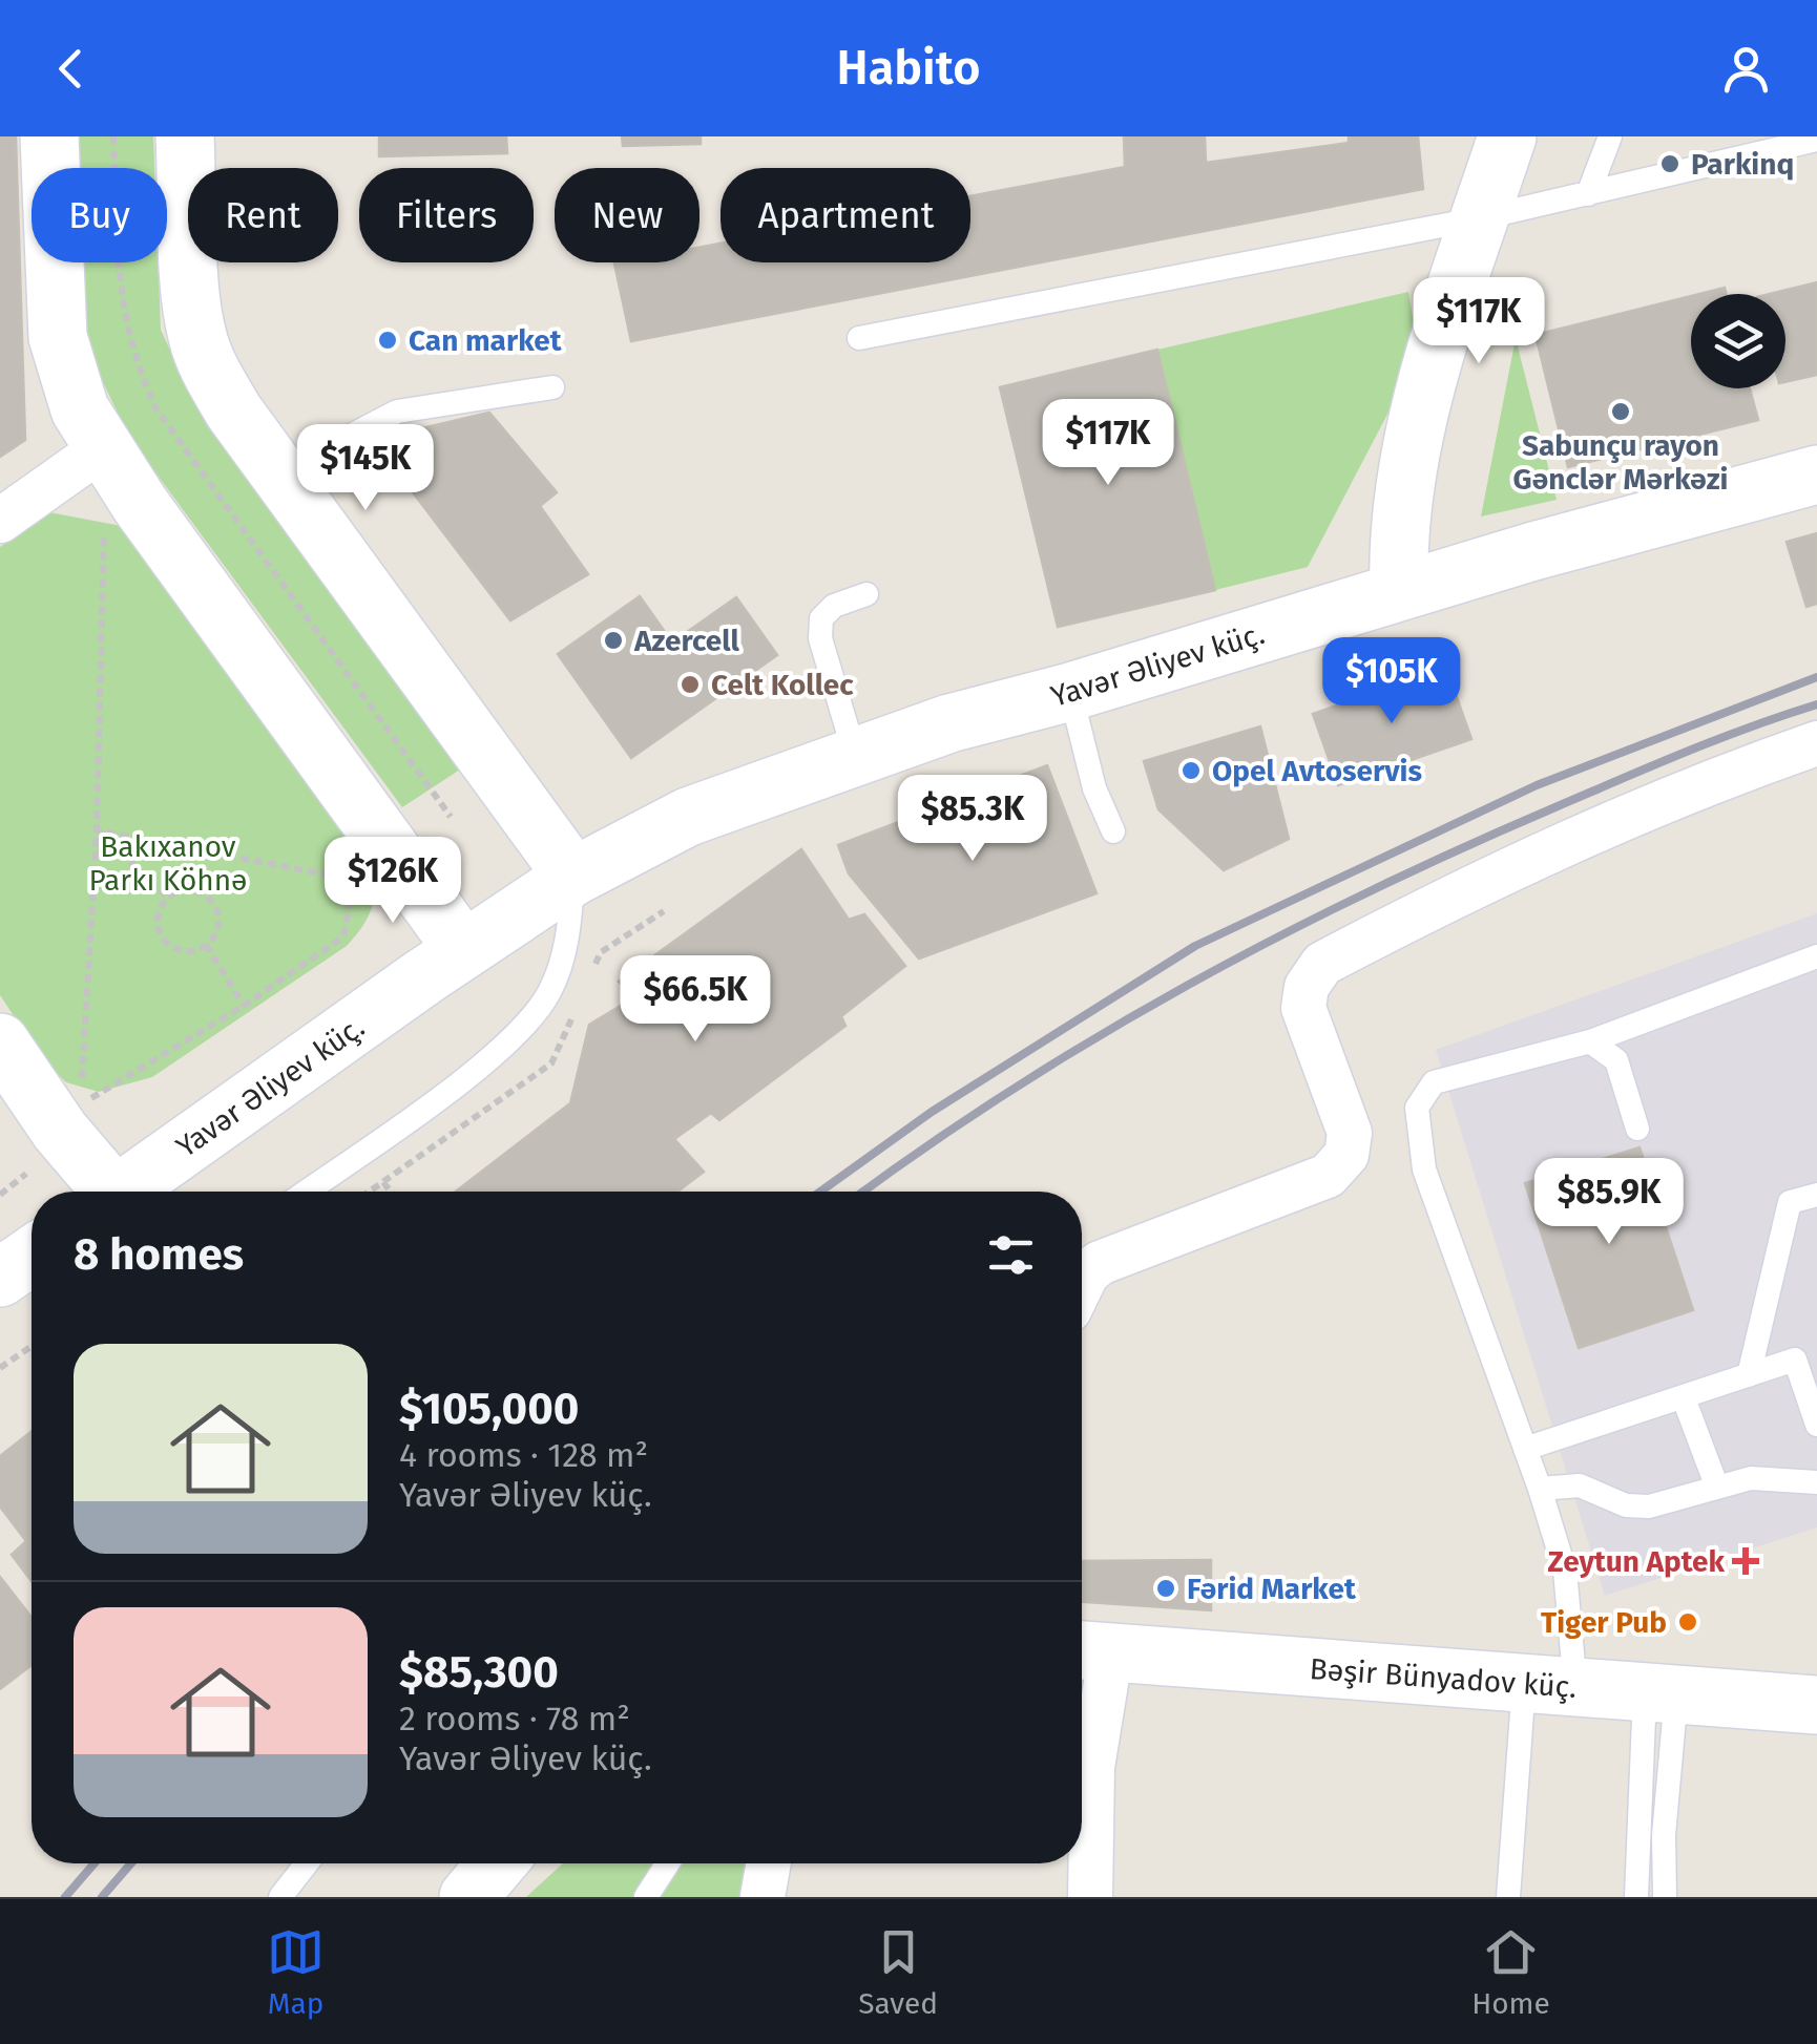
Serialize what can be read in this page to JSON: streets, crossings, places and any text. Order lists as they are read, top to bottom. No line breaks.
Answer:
{"streets":{"street":["Yavər Əliyev küç.","Bəşir Bünyadov küç."]},"parks":["Bakıxanov Parkı Köhnə"],"places":{"other":["Parkinq","Can market","Sabunçu rayon Gənclər Mərkəzi","Azercell","Celt Kollec","Opel Avtoservis","Fərid Market","Tiger Pub"],"health":["Zeytun Aptek"]},"page":{"header":"Habito","chip":["Buy","Rent","Filters","New","Apartment"],"price":["$117K","$117K","$145K","$105K","$85.3K","$126K","$66.5K","$85.9K"],"heading":"8 homes","list":[{"name":"$105,000","note":"4 rooms · 128 m² · Yavər Əliyev küç."},{"name":"$85,300","note":"2 rooms · 78 m² · Yavər Əliyev küç."}],"tabs":["Map","Saved","Home"]}}
